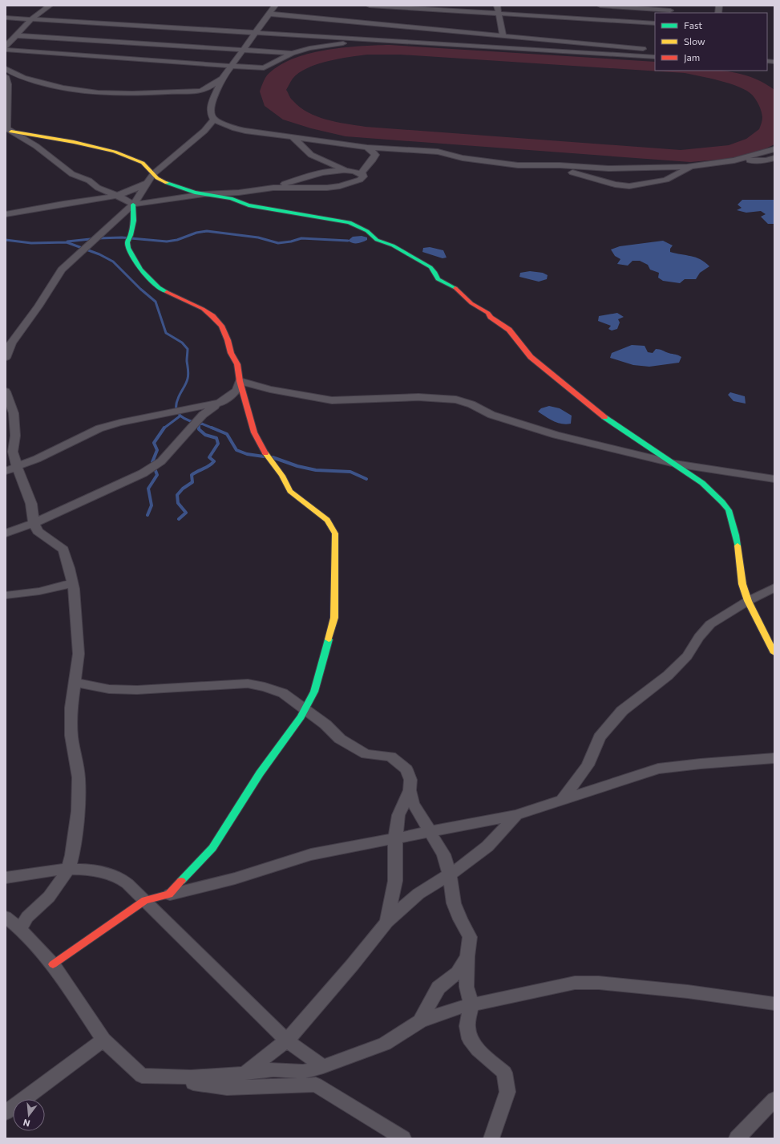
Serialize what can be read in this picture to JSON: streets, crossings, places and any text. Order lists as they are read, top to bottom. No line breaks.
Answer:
{"legend":["Fast","Slow","Jam"],"north":"bottom"}
